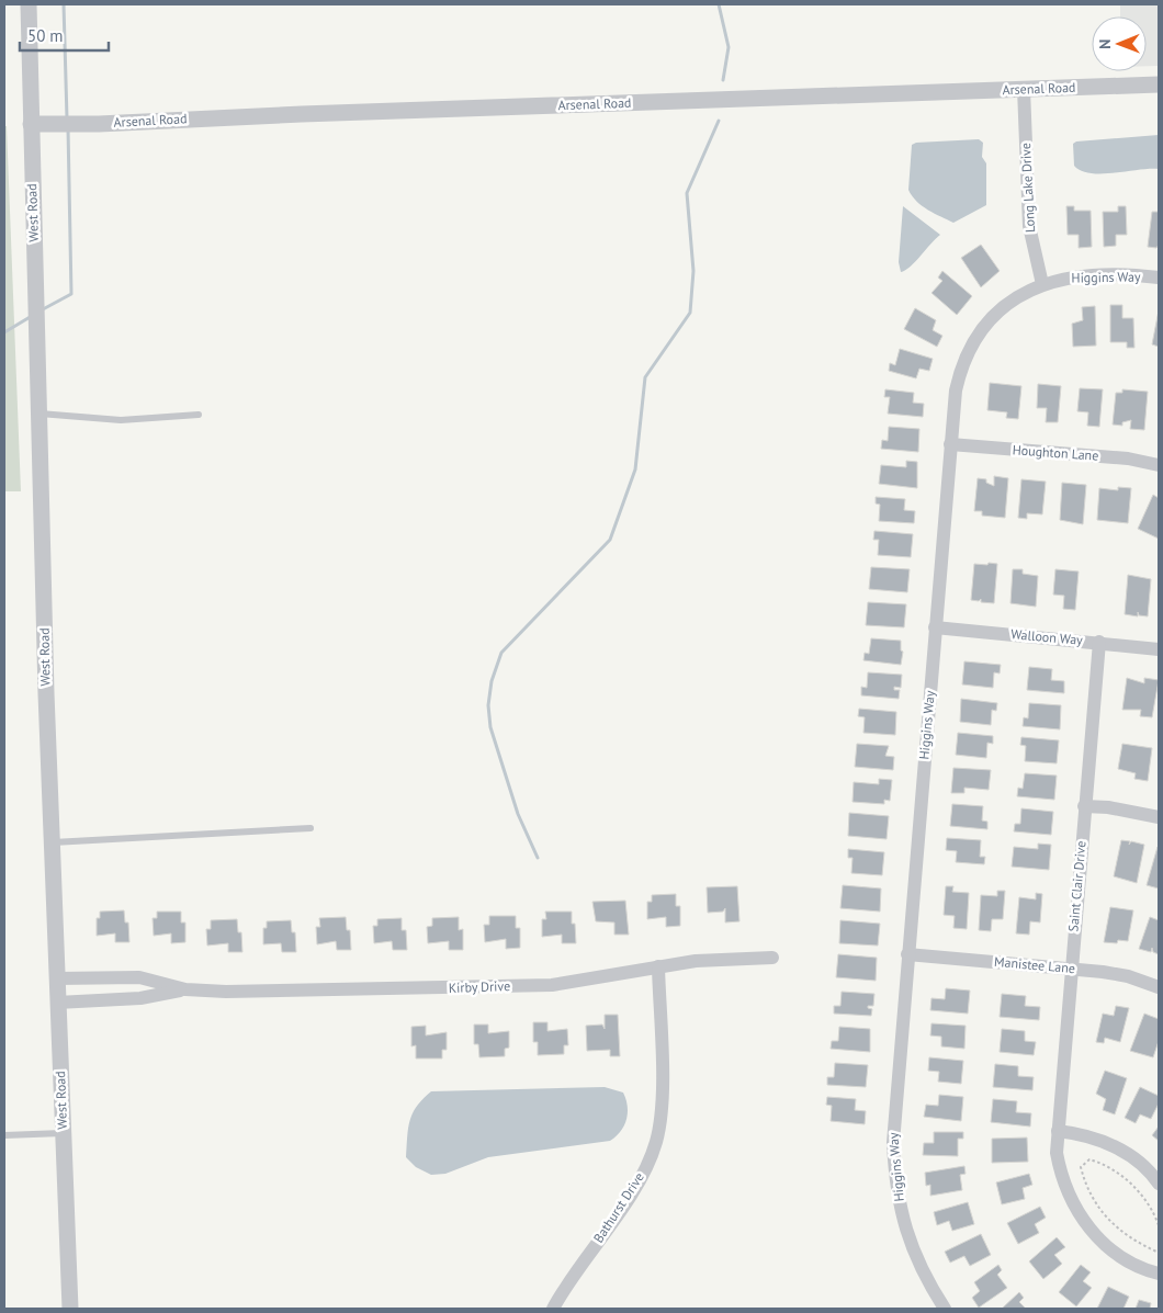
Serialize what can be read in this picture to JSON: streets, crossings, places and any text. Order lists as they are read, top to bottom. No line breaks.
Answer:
{"streets":{"street":["Arsenal Road","Long Lake Drive","West Road","Higgins Way","Houghton Lane","Walloon Way","Saint Clair Drive","Manistee Lane","Kirby Drive","Bathurst Drive"]},"crossings":[["Arsenal Road","Long Lake Drive"],["Arsenal Road","West Road"],["Long Lake Drive","Higgins Way"],["West Road","Kirby Drive"],["Higgins Way","Houghton Lane"],["Higgins Way","Walloon Way"],["Higgins Way","Manistee Lane"],["Walloon Way","Saint Clair Drive"],["Saint Clair Drive","Manistee Lane"],["Kirby Drive","Bathurst Drive"]],"scale_bar":"50 m","north":"left"}
